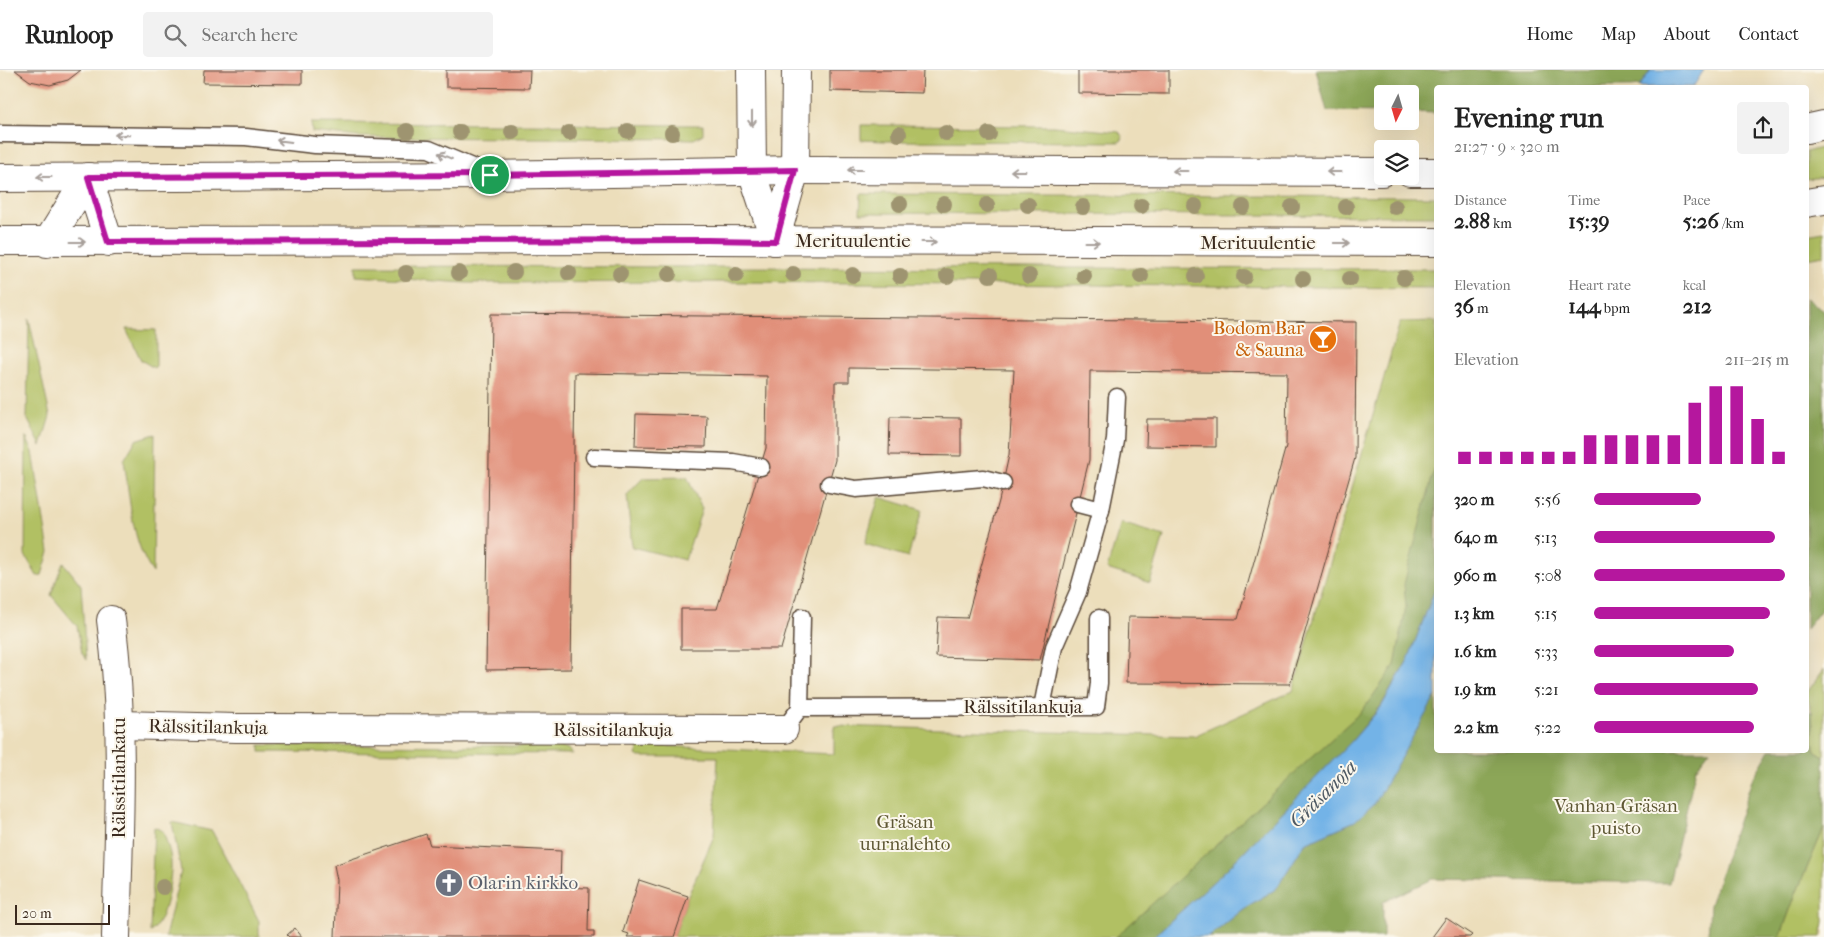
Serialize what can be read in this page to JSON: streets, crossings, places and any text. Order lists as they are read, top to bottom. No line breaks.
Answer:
{"streets":{"main road":["Merituulentie","Rälssitilankuja","Rälssitilankatu"]},"crossings":[["Rälssitilankuja","Rälssitilankatu"]],"water":["Gräsanoja"],"parks":["Vanhan-Gräsan puisto","Gräsan uurnalehto"],"places":{"bar":["Bodom Bar & Sauna"],"church":["Olarin kirkko"]},"scale_bar":"20 m","north":"bottom","page":{"header":"Runloop","search":"Search here","nav":["Home","Map","About","Contact"],"heading":["Evening run","21:27 · 9 × 320 m"],"stats":[["Distance","2.88 km"],["Time","15:39"],["Pace","5:26 /km"],["Elevation","36 m"],["Heart rate","144 bpm"],["kcal","212"]],"chart":["Elevation","211–215 m"],"list":[{"name":"320 m","note":"5:56"},{"name":"640 m","note":"5:13"},{"name":"960 m","note":"5:08"},{"name":"1.3 km","note":"5:15"},{"name":"1.6 km","note":"5:33"},{"name":"1.9 km","note":"5:21"},{"name":"2.2 km","note":"5:22"}],"scale":"20 m"}}
